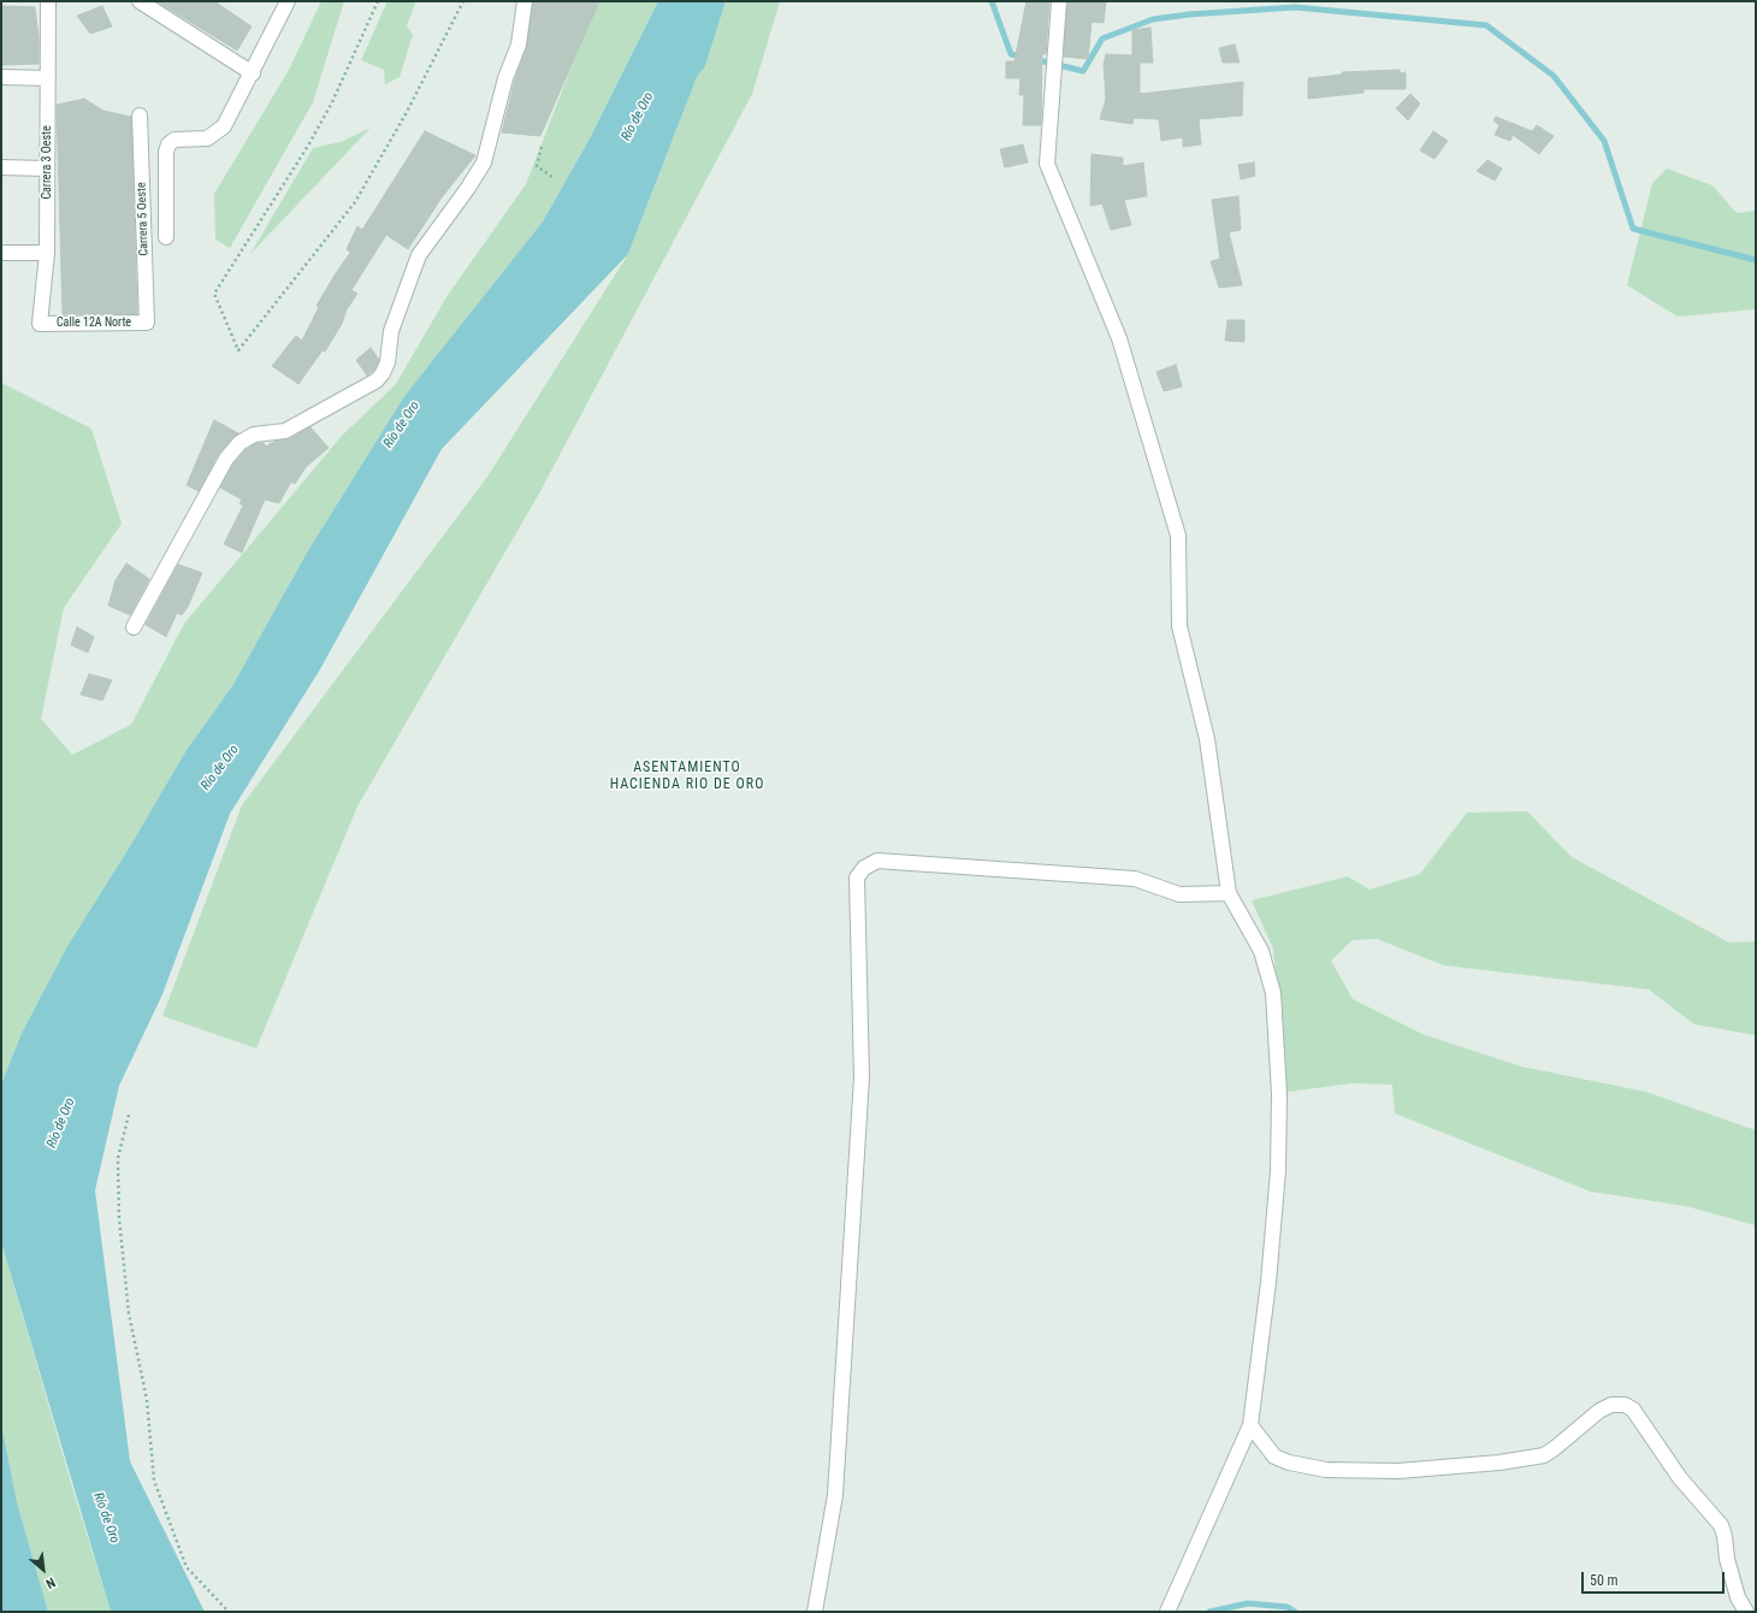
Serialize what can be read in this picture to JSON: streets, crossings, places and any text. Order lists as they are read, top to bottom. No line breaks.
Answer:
{"streets":{"street":["Carrera 3 Oeste","Carrera 5 Oeste","Calle 12A Norte"]},"crossings":[["Carrera 3 Oeste","Calle 12A Norte"],["Carrera 5 Oeste","Calle 12A Norte"]],"districts":["ASENTAMIENTO HACIENDA RIO DE ORO"],"water":["Río de Oro"],"scale_bar":"50 m","north":"bottom right"}
